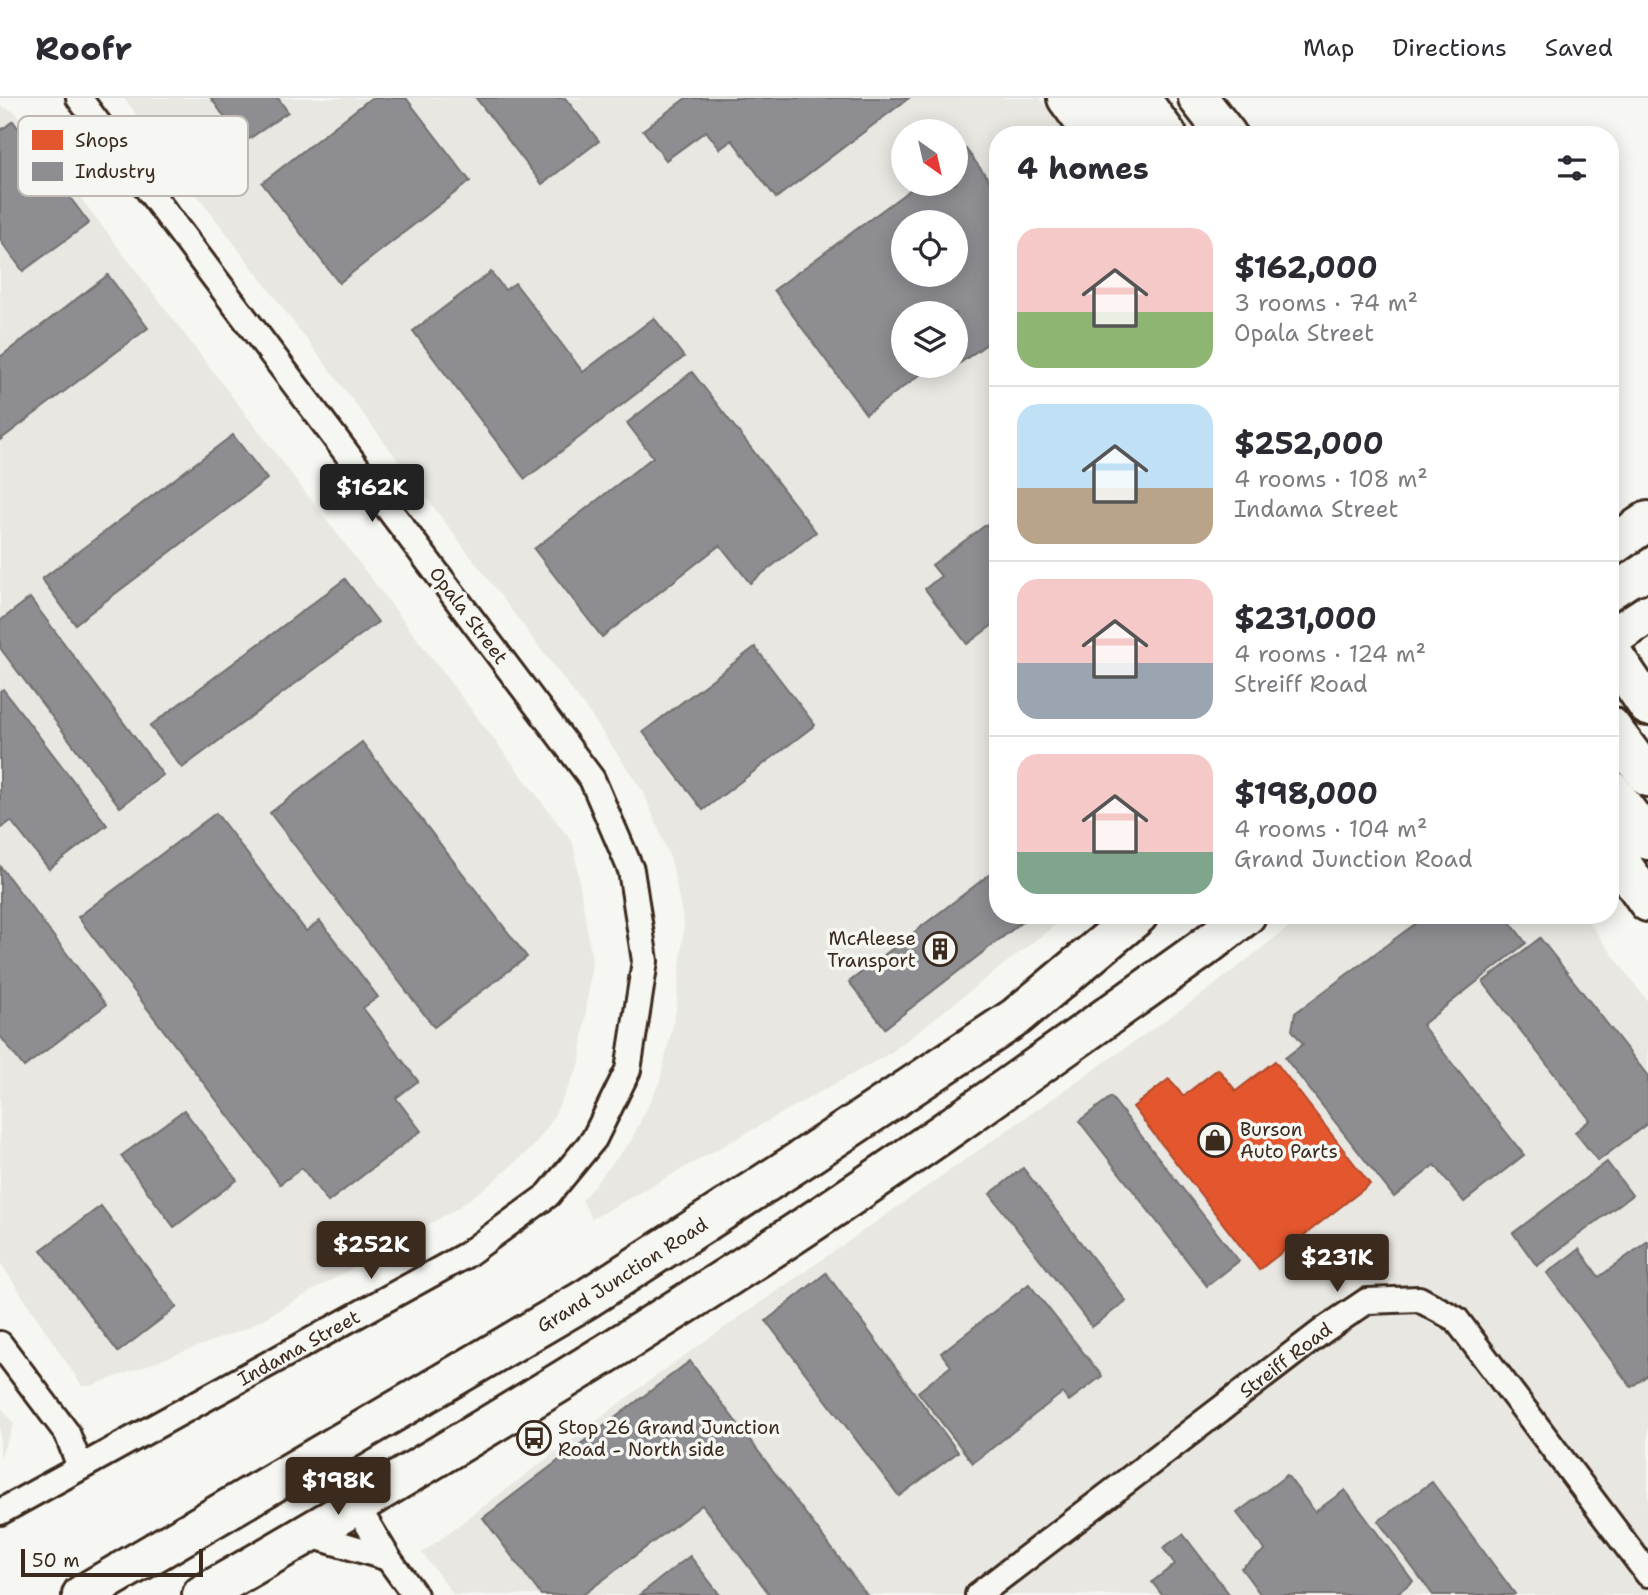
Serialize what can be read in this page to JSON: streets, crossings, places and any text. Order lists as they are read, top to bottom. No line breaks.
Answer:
{"streets":{"highway":["Grand Junction Road"],"street":["Opala Street","Indama Street","Streiff Road"]},"crossings":[["Opala Street","Indama Street"]],"places":{"building":["McAleese Transport"],"shop":["Burson Auto Parts"],"bus stop":["Stop 26 Grand Junction Road - North side"]},"legend":["Shops","Industry"],"scale_bar":"50 m","north":"bottom right","page":{"header":"Roofr","nav":["Map","Directions","Saved"],"heading":"4 homes","list":[{"name":"$162,000","note":"3 rooms · 74 m² · Opala Street"},{"name":"$252,000","note":"4 rooms · 108 m² · Indama Street"},{"name":"$231,000","note":"4 rooms · 124 m² · Streiff Road"},{"name":"$198,000","note":"4 rooms · 104 m² · Grand Junction Road"}],"price":["$162K","$252K","$231K","$198K"],"scale":"50 m"}}
